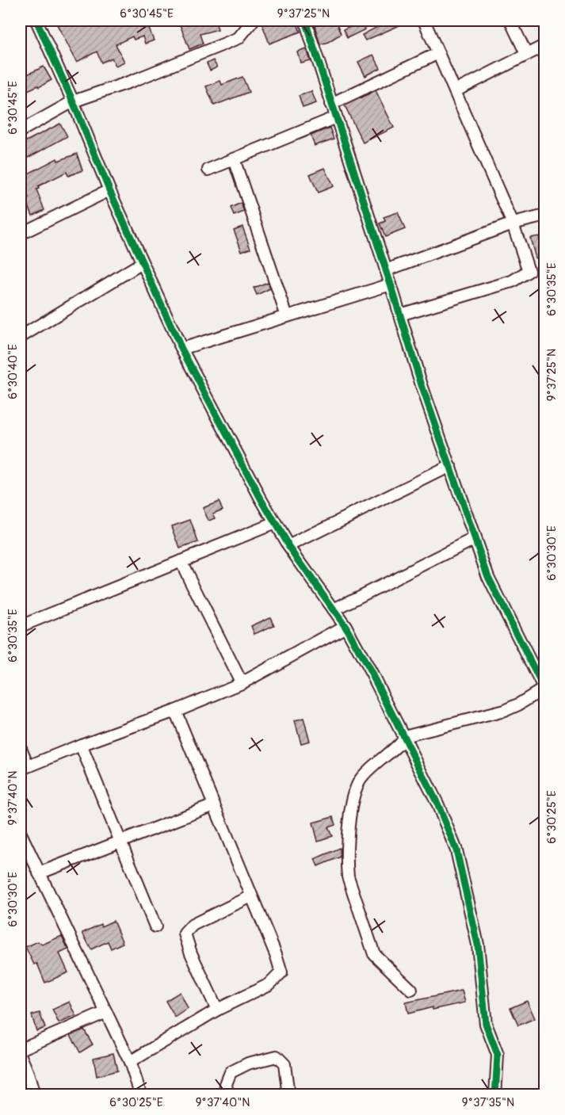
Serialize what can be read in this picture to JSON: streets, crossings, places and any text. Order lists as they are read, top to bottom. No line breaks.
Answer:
{"coordinates":["6°30'45\"E","9°37'25\"N","6°30'35\"E","6°30'40\"E","6°30'30\"E","9°37'40\"N","6°30'25\"E","9°37'35\"N"]}
